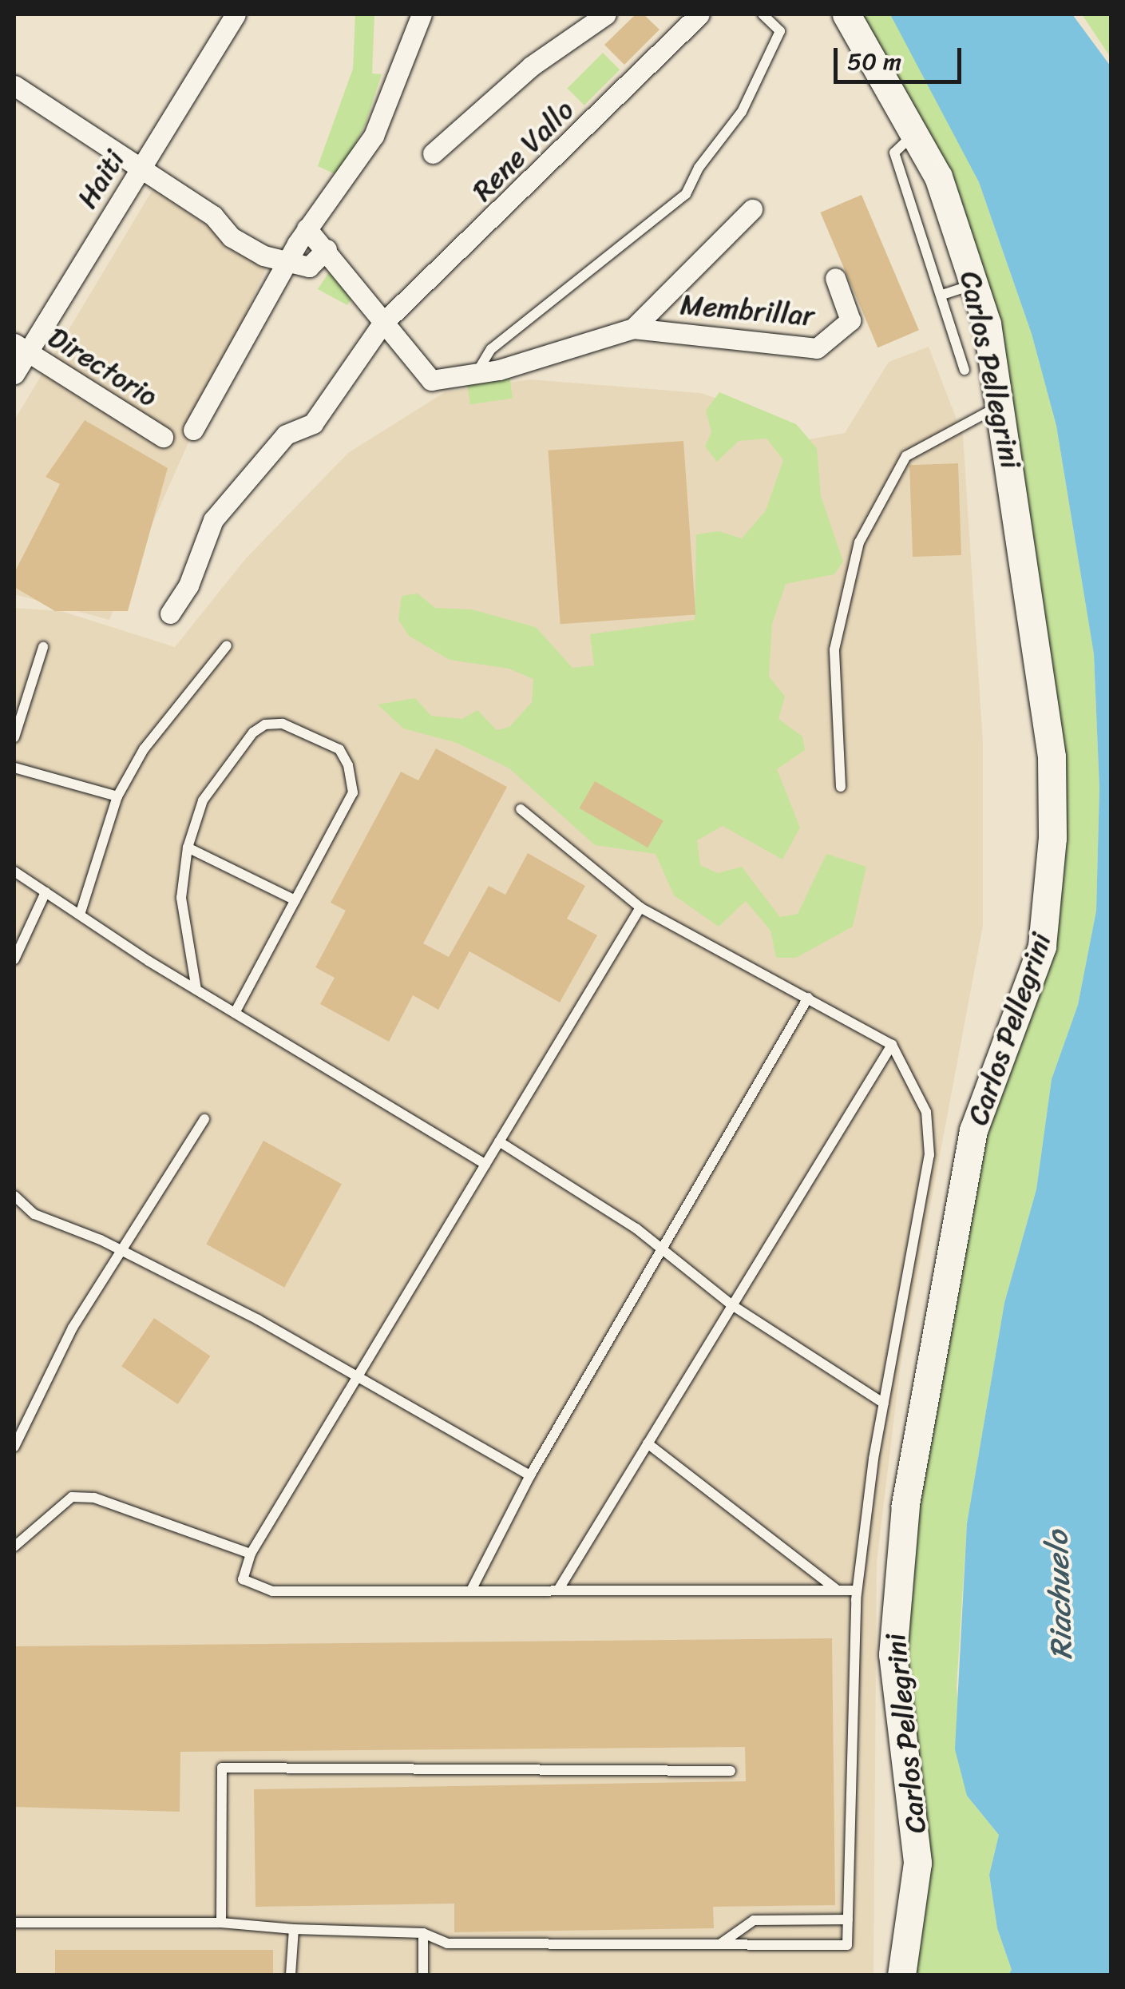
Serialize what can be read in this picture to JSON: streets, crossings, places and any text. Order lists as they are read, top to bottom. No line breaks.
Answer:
{"streets":{"street":["Rene Vallo","Haiti","Membrillar","Directorio","Carlos Pellegrini"]},"crossings":[["Haiti","Directorio"]],"water":["Riachuelo"],"scale_bar":"50 m"}
